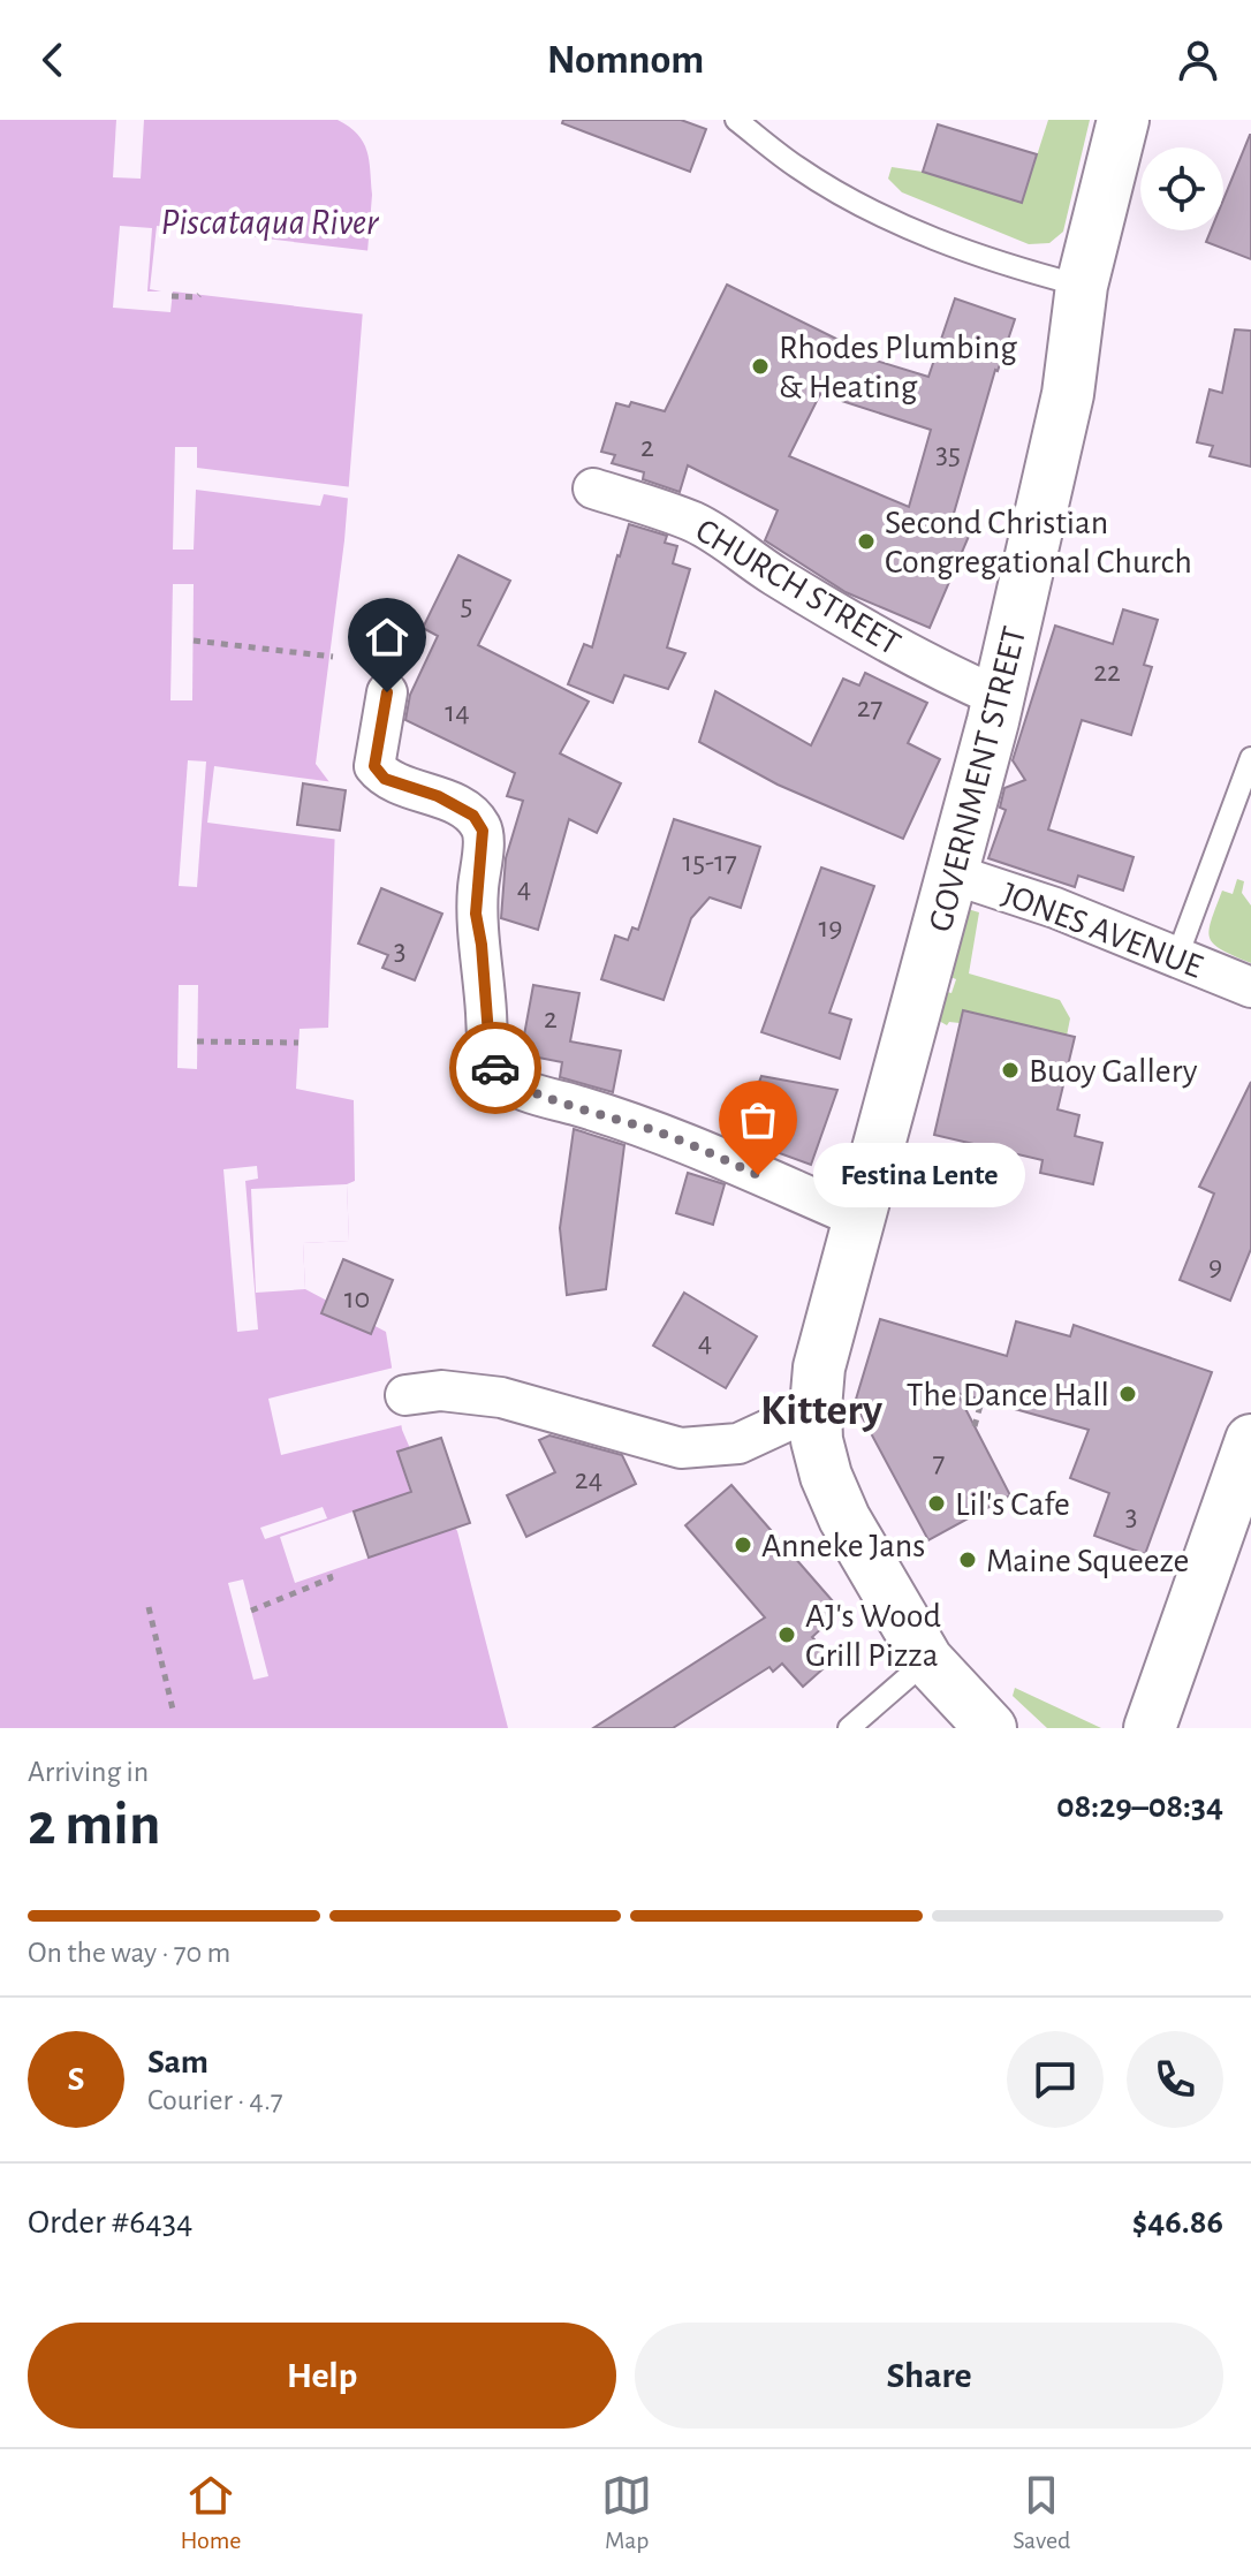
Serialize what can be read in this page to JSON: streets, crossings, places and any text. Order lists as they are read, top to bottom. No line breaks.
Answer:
{"streets":{"street":["CHURCH STREET","GOVERNMENT STREET","JONES AVENUE"]},"crossings":[["CHURCH STREET","GOVERNMENT STREET"],["GOVERNMENT STREET","JONES AVENUE"]],"districts":["Kittery"],"water":["Piscataqua River"],"places":["Rhodes Plumbing & Heating","Second Christian Congregational Church","Buoy Gallery","Festina Lente","The Dance Hall","Lil's Cafe","Anneke Jans","Maine Squeeze","AJ's Wood Grill Pizza"],"house_numbers":["2","35","5","22","27","14","15-17","4","19","3","2","9","10","4","7","24","3"],"page":{"header":"Nomnom","bubble":"Festina Lente","heading":["2 min","Arriving in","08:29–08:34"],"panel":["Sam","Courier · 4.7","Order #6434","$46.86"],"bar":"On the way · 70 m","round":"S","buttons":["Help","Share"],"tabs":["Home","Map","Saved"]}}
